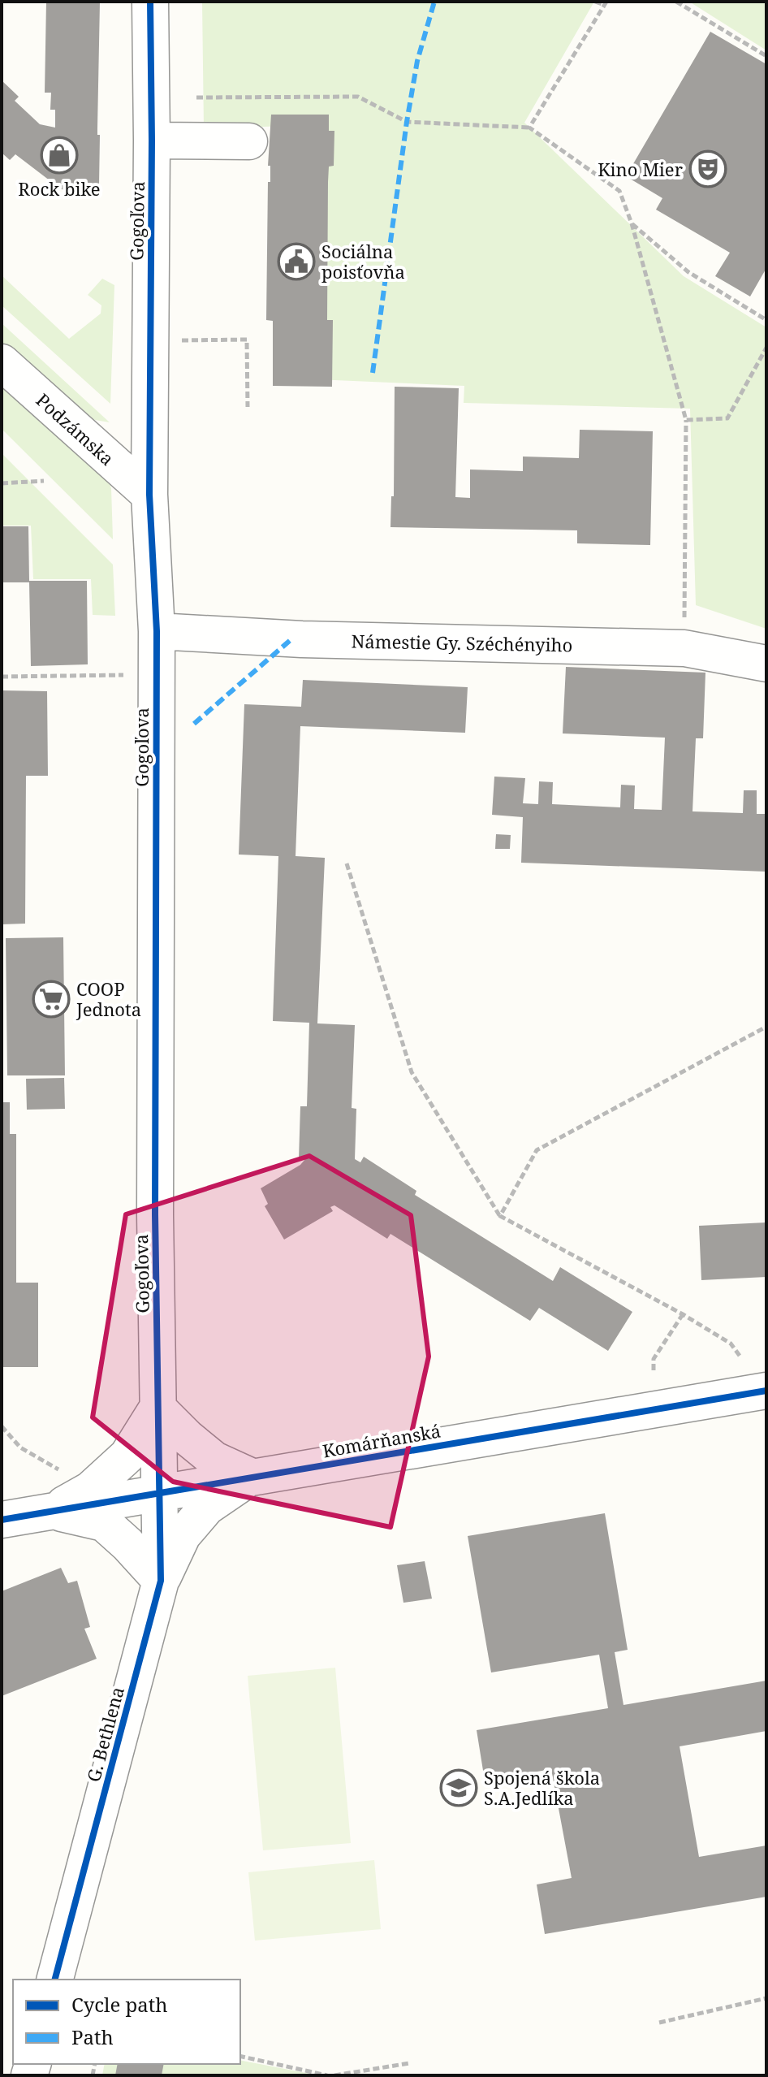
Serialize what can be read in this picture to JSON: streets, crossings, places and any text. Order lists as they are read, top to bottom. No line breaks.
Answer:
{"streets":{"street":["Gogoľova","Podzámska","Námestie Gy. Széchényiho","Komárňanská","G. Bethlena"]},"crossings":[["Gogoľova","Podzámska"],["Gogoľova","Námestie Gy. Széchényiho"],["Gogoľova","Komárňanská"],["Gogoľova","G. Bethlena"],["Komárňanská","G. Bethlena"]],"places":{"shop":["Rock bike"],"theatre":["Kino Mier"],"public building":["Sociálna poisťovňa"],"supermarket":["COOP Jednota"],"school or university":["Spojená škola S.A.Jedlíka"]},"legend":["Cycle path","Path"]}
